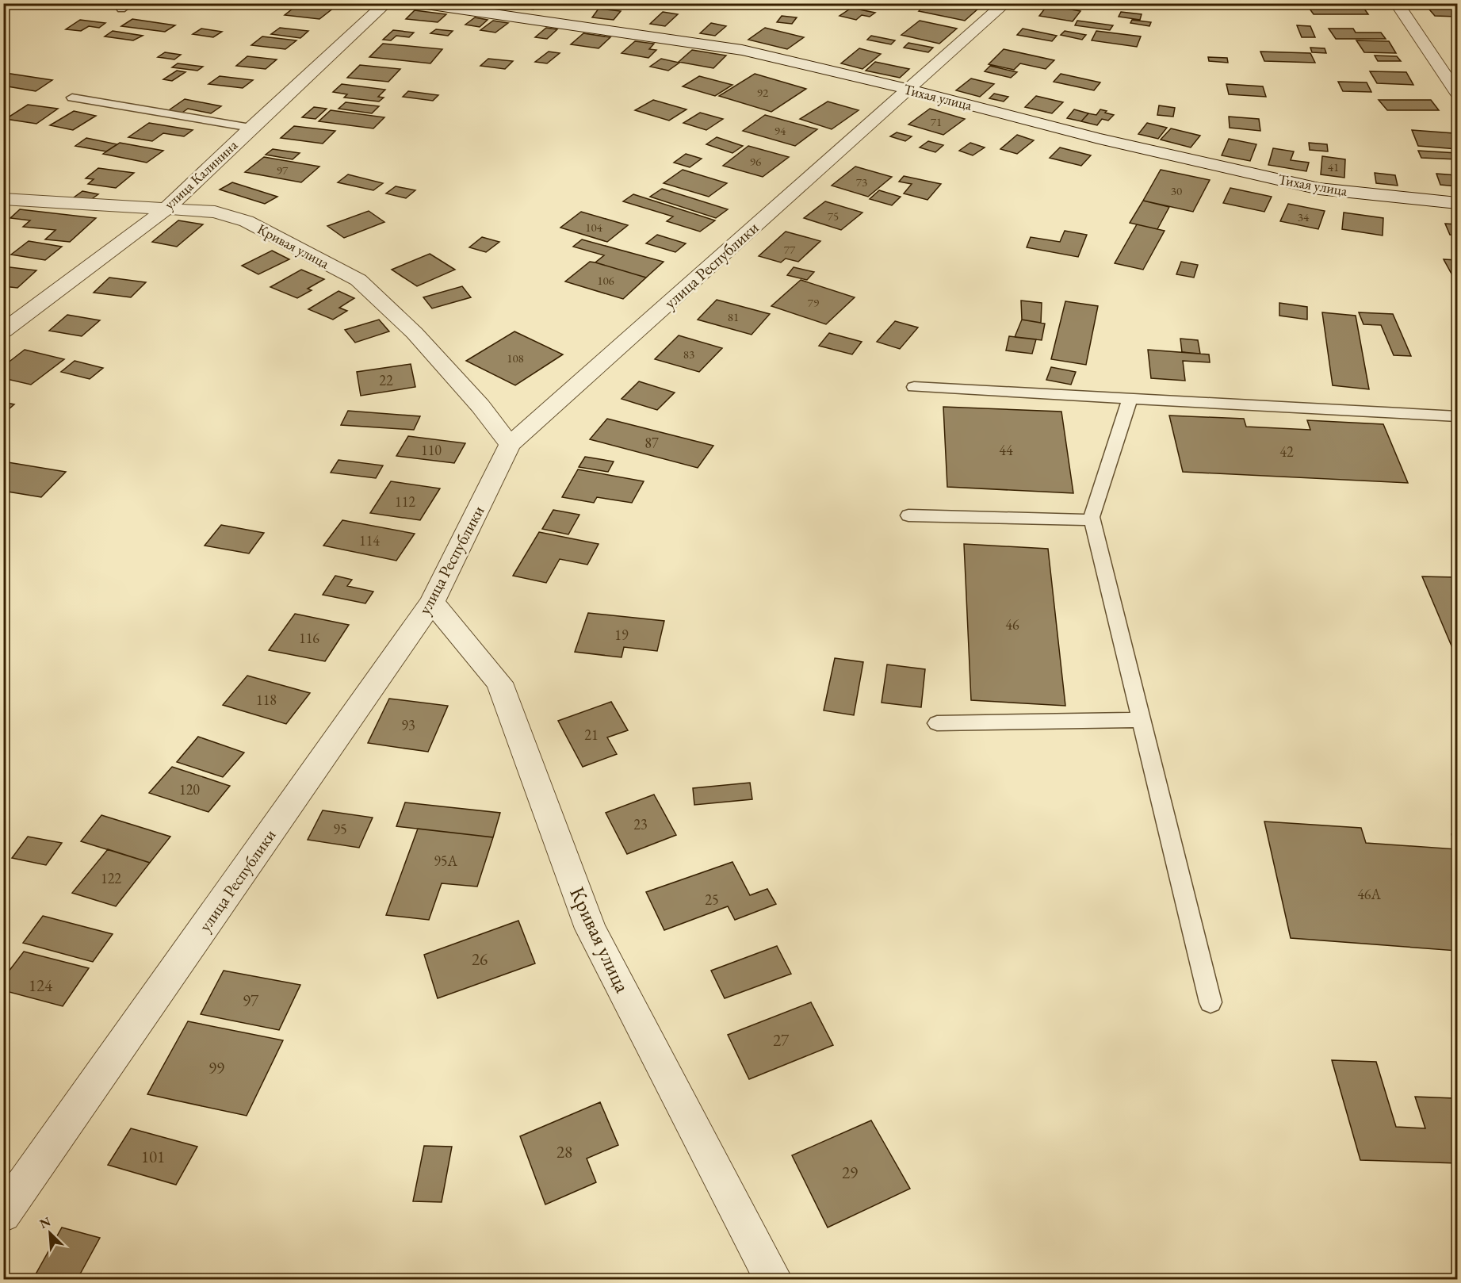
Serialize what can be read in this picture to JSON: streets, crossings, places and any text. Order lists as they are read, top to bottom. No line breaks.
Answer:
{"streets":{"street":["Тихая улица","улица Калинина","Кривая улица","улица Республики"]},"crossings":[["Тихая улица","улица Республики"],["улица Калинина","Кривая улица"],["Кривая улица","улица Республики"]],"house_numbers":["92","71","94","96","41","97","73","30","75","34","104","77","106","79","81","83","108","22","87","110","44","42","112","114","46","19","116","118","93","21","120","23","95","95А","122","46А","25","26","124","97","27","99","28","101","29"],"north":"top left"}
